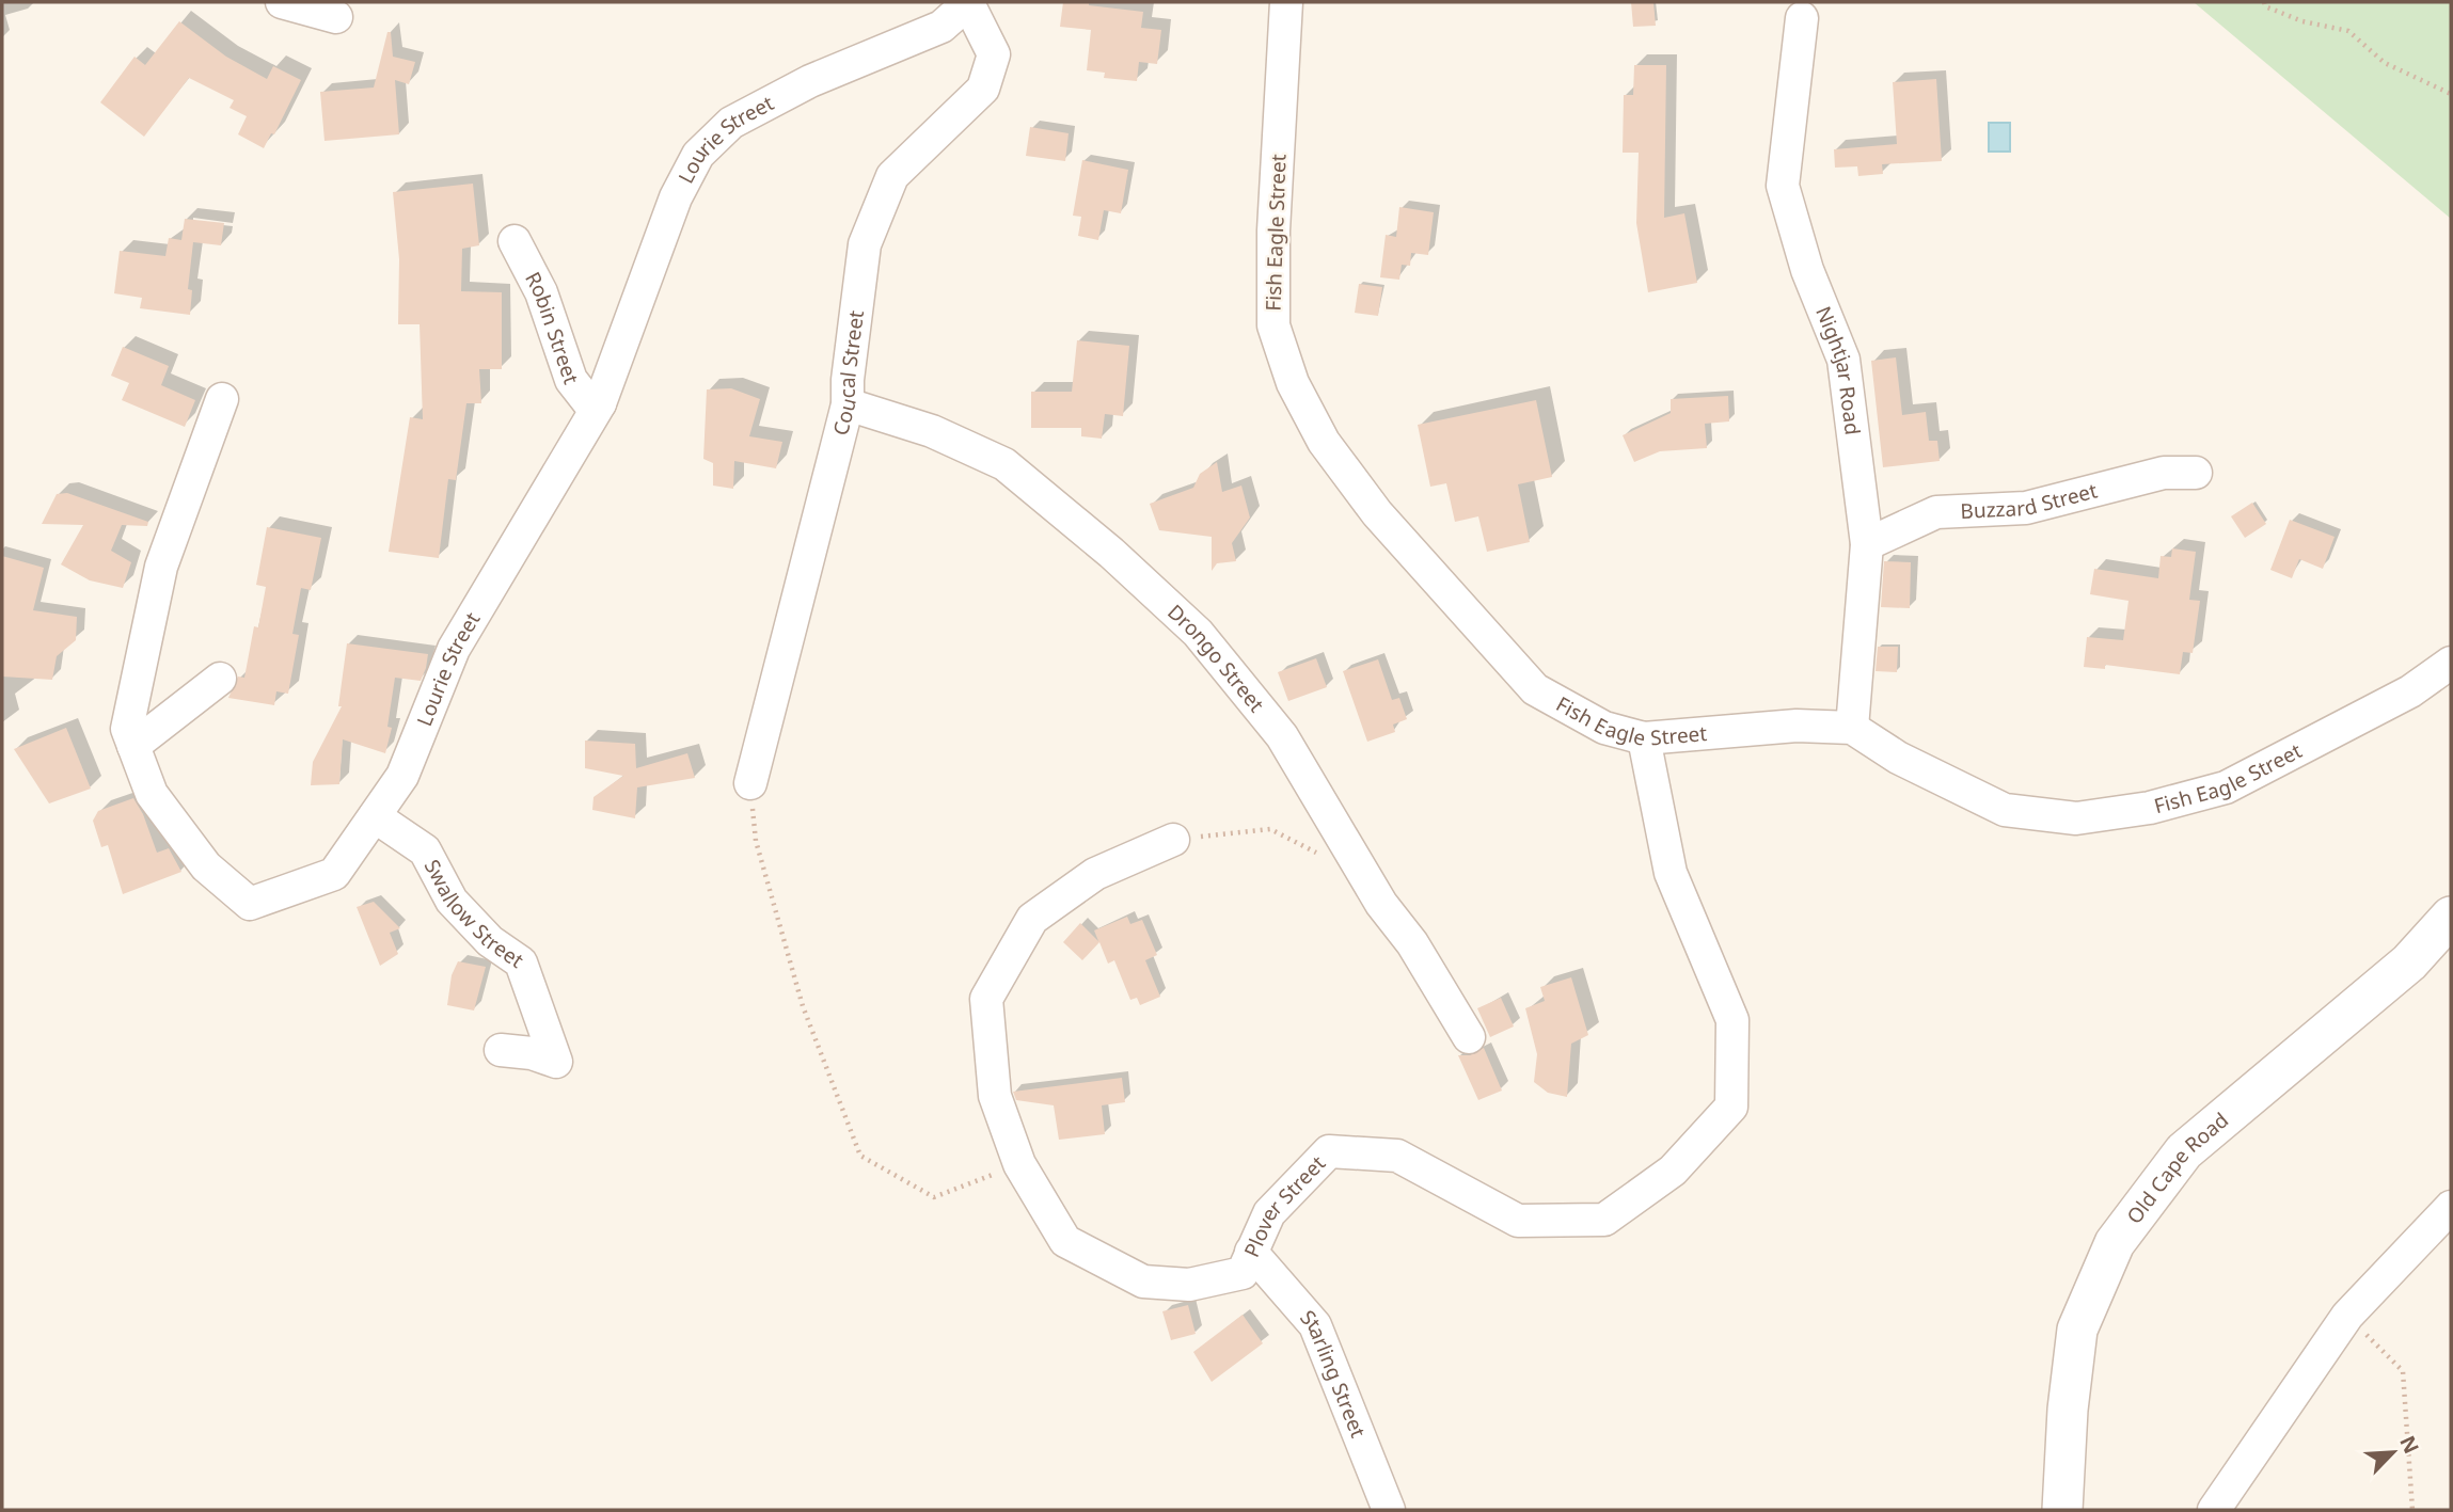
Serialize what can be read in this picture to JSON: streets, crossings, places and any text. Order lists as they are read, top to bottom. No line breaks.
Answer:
{"streets":{"street":["Lourie Street","Fish Eagle Street","Robin Street","Nightjar Road","Coucal Street","Buzzard Street","Drongo Street","Swallow Street","Old Cape Road","Plover Street","Starling Street"]},"crossings":[["Lourie Street","Robin Street"],["Lourie Street","Coucal Street"],["Lourie Street","Swallow Street"],["Fish Eagle Street","Nightjar Road"],["Fish Eagle Street","Plover Street"],["Nightjar Road","Buzzard Street"],["Coucal Street","Drongo Street"],["Plover Street","Starling Street"]],"north":"top right"}
